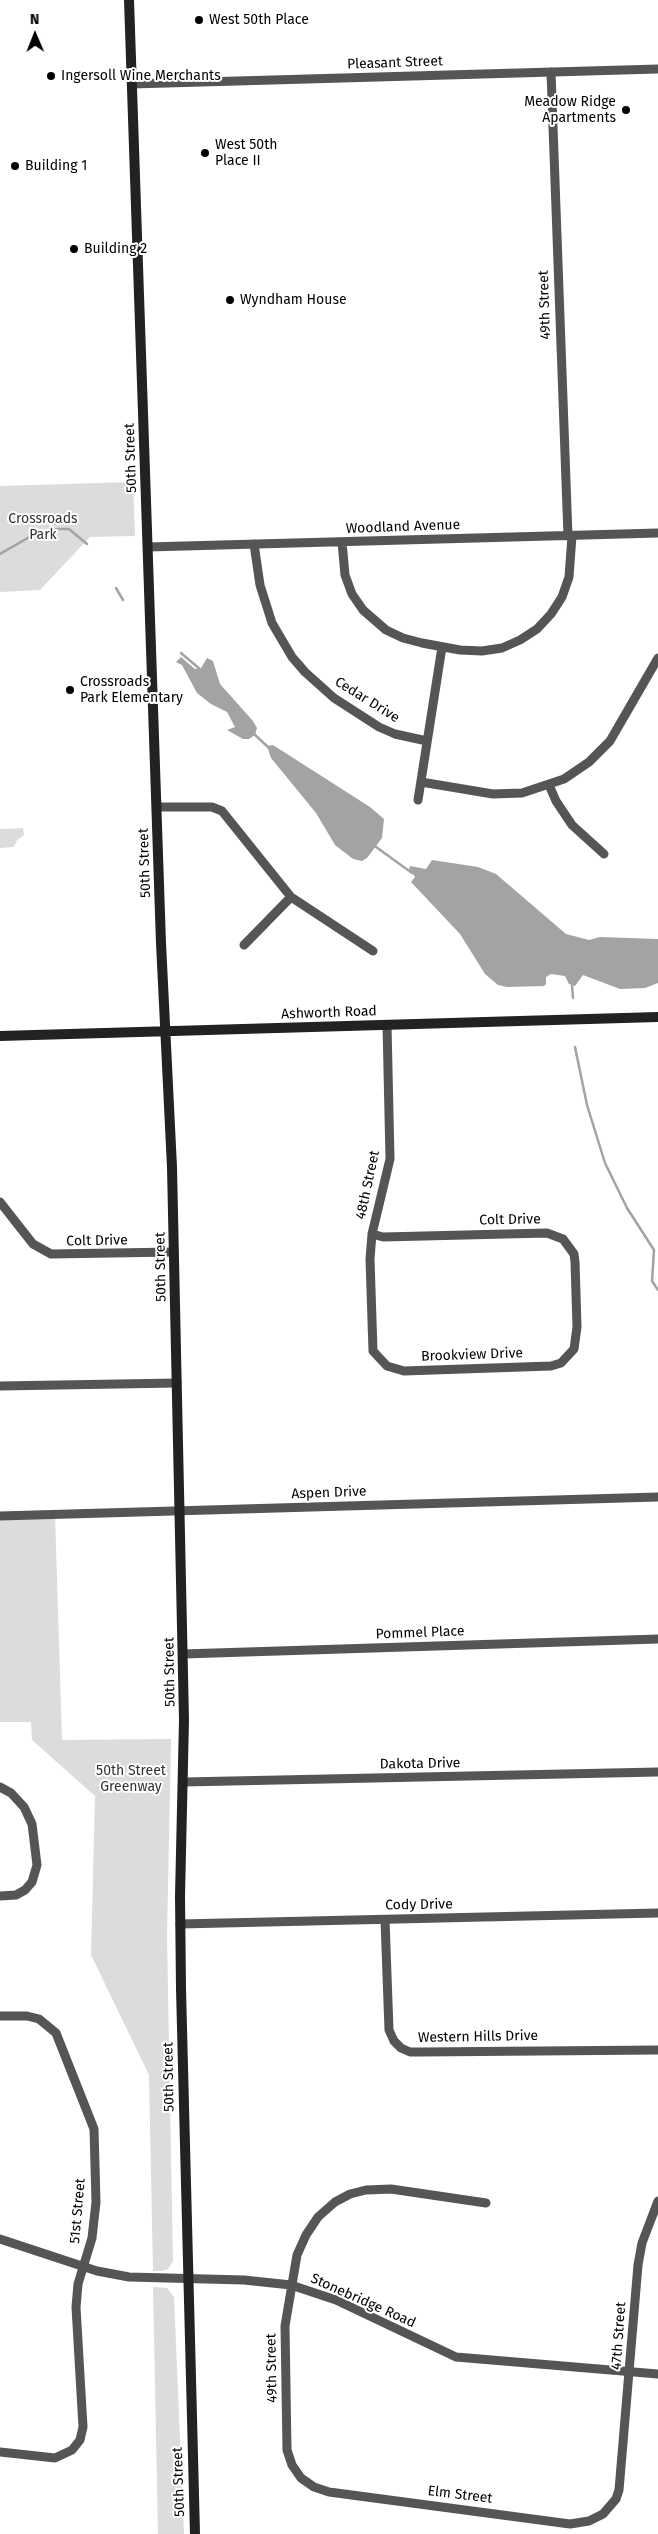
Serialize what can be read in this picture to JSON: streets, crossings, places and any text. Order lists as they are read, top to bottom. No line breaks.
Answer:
{"streets":{"main road":["50th Street","Ashworth Road"],"street":["Pleasant Street","49th Street","Woodland Avenue","Cedar Drive","48th Street","Colt Drive","Brookview Drive","Aspen Drive","Pommel Place","Dakota Drive","Cody Drive","Western Hills Drive","51st Street","Stonebridge Road","47th Street","Elm Street"]},"crossings":[["Pleasant Street","49th Street"],["Pleasant Street","50th Street"],["49th Street","Woodland Avenue"],["49th Street","Stonebridge Road"],["49th Street","Elm Street"],["50th Street","Woodland Avenue"],["50th Street","Ashworth Road"],["50th Street","Colt Drive"],["50th Street","Aspen Drive"],["50th Street","Pommel Place"],["50th Street","Dakota Drive"],["50th Street","Cody Drive"],["50th Street","Stonebridge Road"],["Woodland Avenue","Cedar Drive"],["Ashworth Road","48th Street"],["48th Street","Colt Drive"],["48th Street","Brookview Drive"],["Colt Drive","Brookview Drive"],["Cody Drive","Western Hills Drive"],["51st Street","Stonebridge Road"],["Stonebridge Road","47th Street"],["47th Street","Elm Street"]],"parks":["Crossroads Park","50th Street Greenway"],"places":["West 50th Place","Ingersoll Wine Merchants","Meadow Ridge Apartments","West 50th Place II","Building 1","Building 2","Wyndham House","Crossroads Park Elementary"],"north":"top"}
